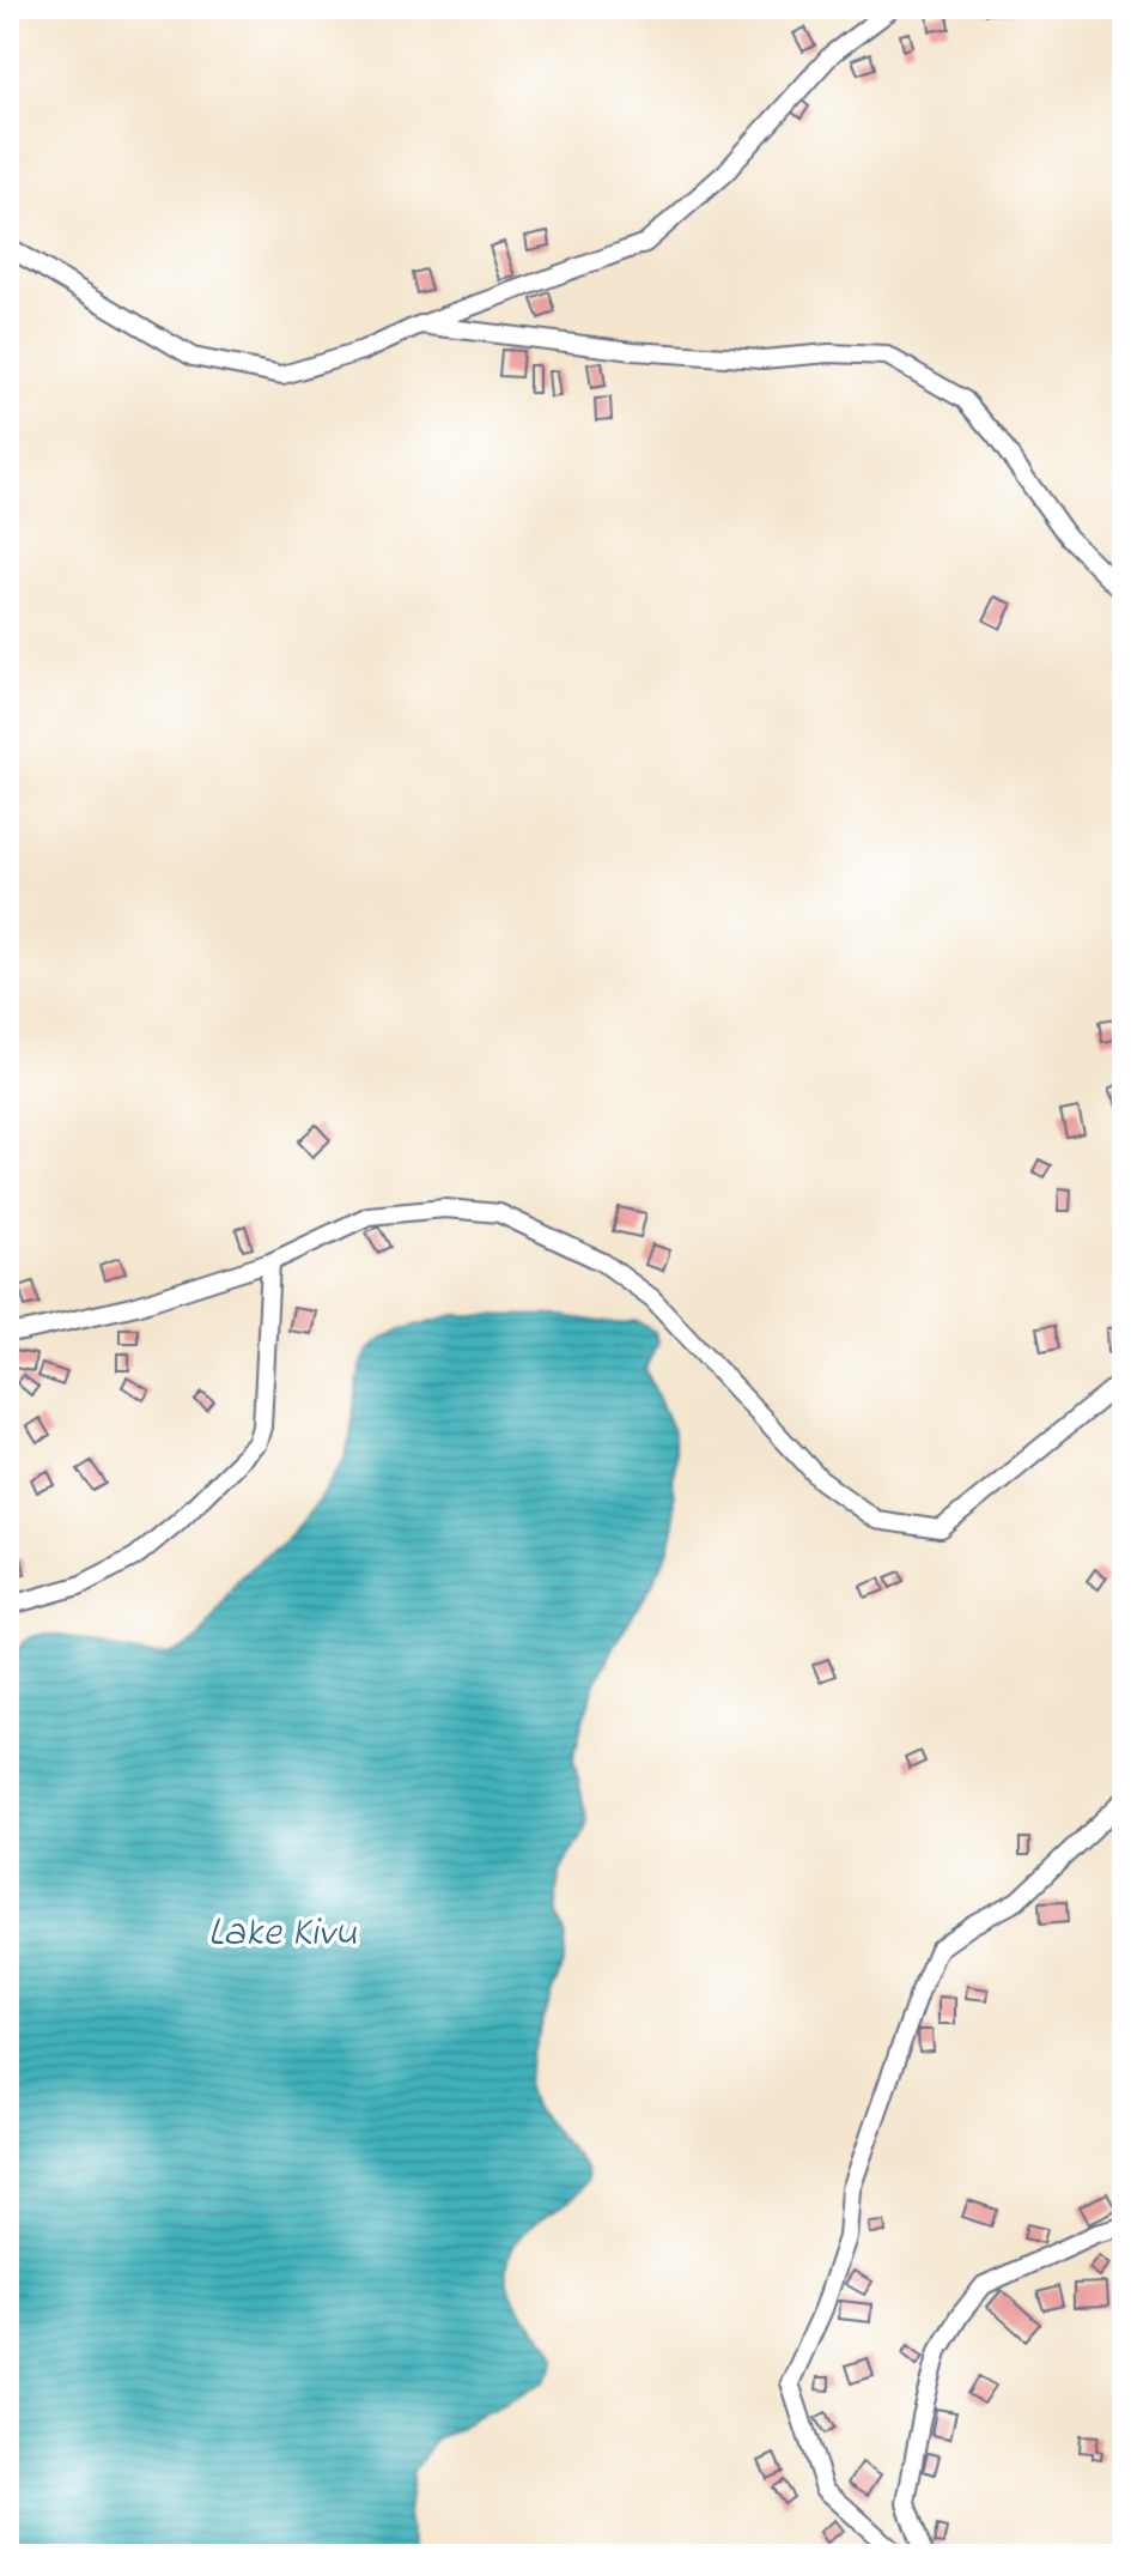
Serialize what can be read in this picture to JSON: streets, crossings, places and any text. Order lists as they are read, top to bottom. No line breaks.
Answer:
{"water":["Lake Kivu"]}
